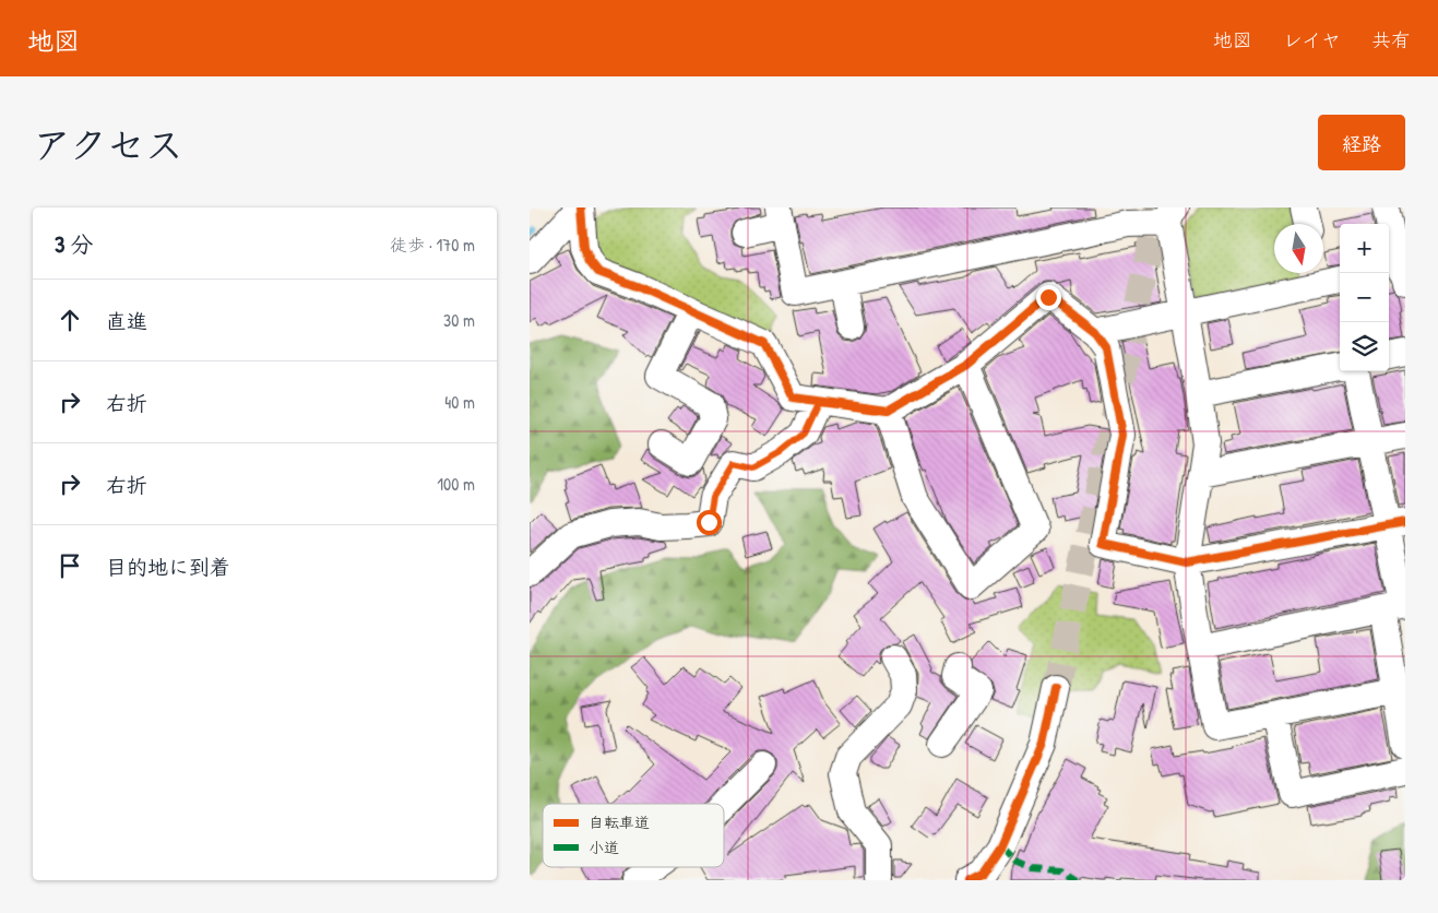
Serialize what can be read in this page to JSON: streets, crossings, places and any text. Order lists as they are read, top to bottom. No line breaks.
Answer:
{"legend":["自転車道","小道"],"north":"bottom","page":{"header":"地図","nav":["地図","レイヤ","共有"],"title":"アクセス","buttons":"経路","heading":["3 分","徒歩 · 170 m"],"map_buttons":["+","−"],"list":[["直進","30 m"],["右折","40 m"],["右折","100 m"],"目的地に到着"]}}
